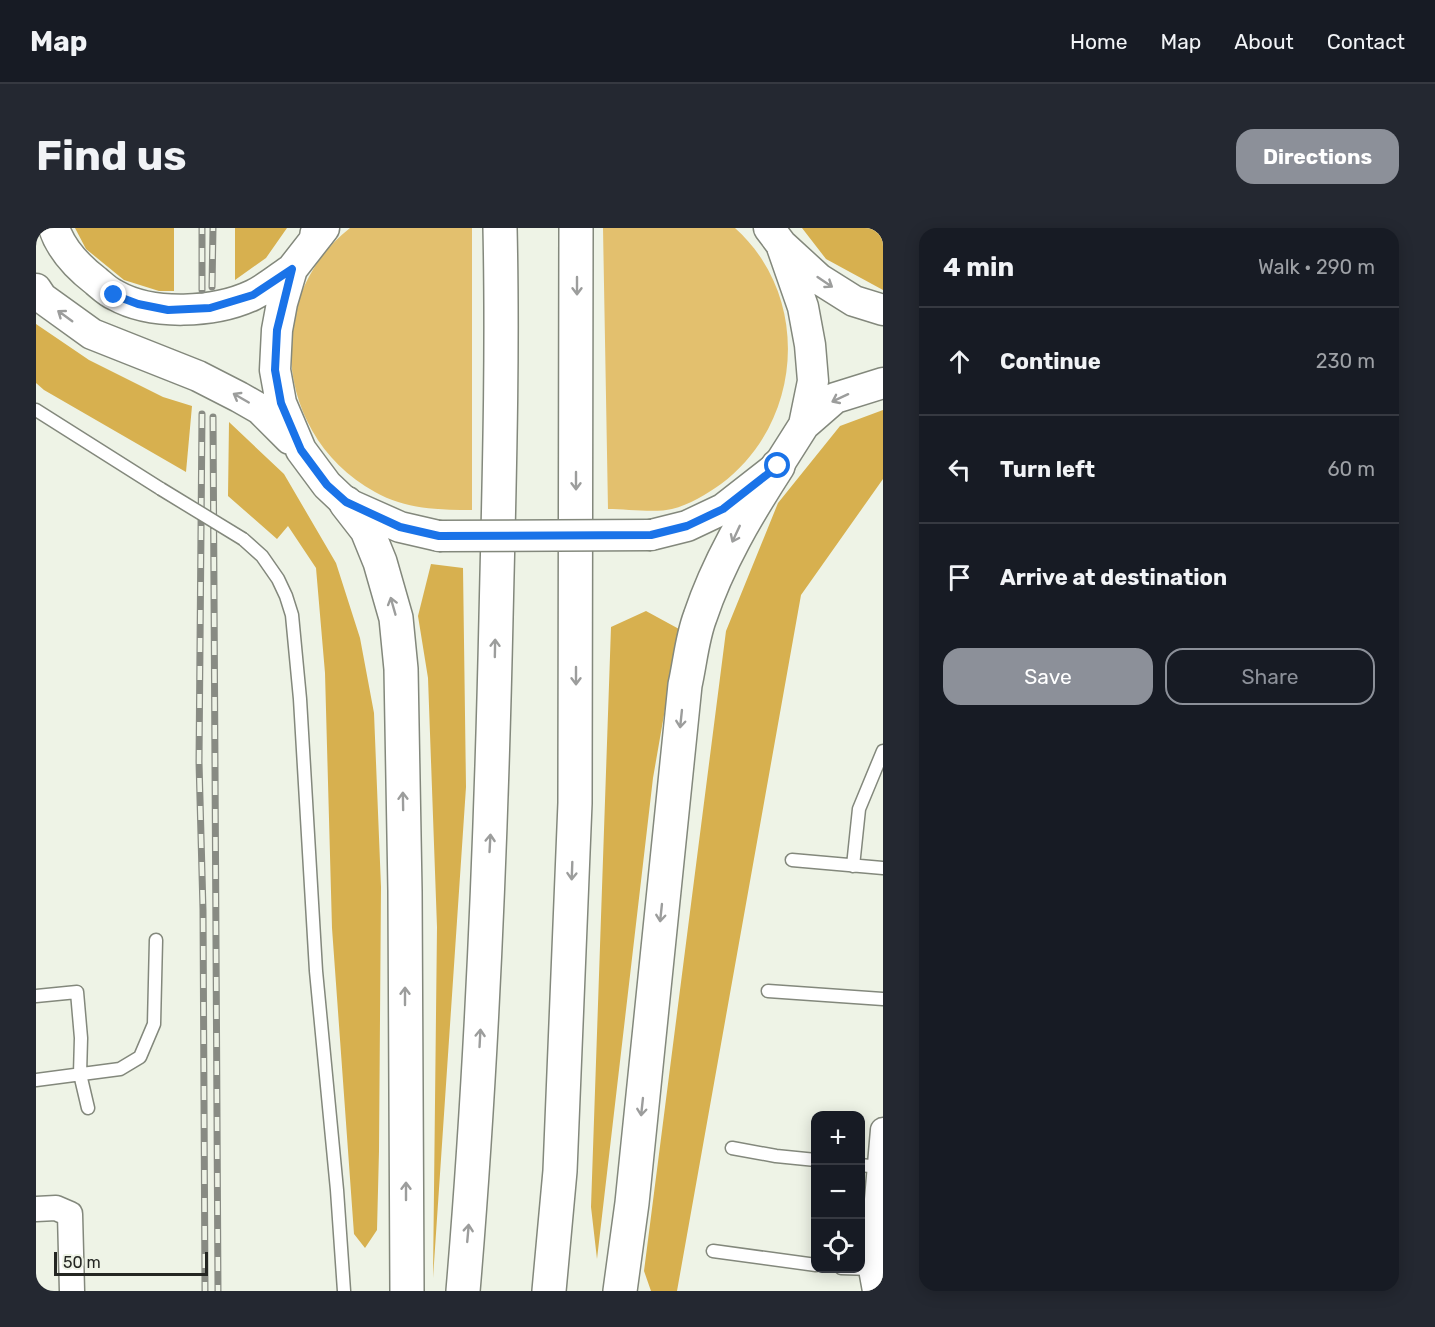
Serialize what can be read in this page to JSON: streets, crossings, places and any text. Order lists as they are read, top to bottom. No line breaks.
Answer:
{"scale_bar":"50 m","page":{"header":"Map","nav":["Home","Map","About","Contact"],"buttons":["Directions",["Save","Share"]],"title":"Find us","heading":["4 min","Walk · 290 m"],"list":[["Continue","230 m"],["Turn left","60 m"],"Arrive at destination"],"map_buttons":["+","−"],"scale":"50 m"}}
